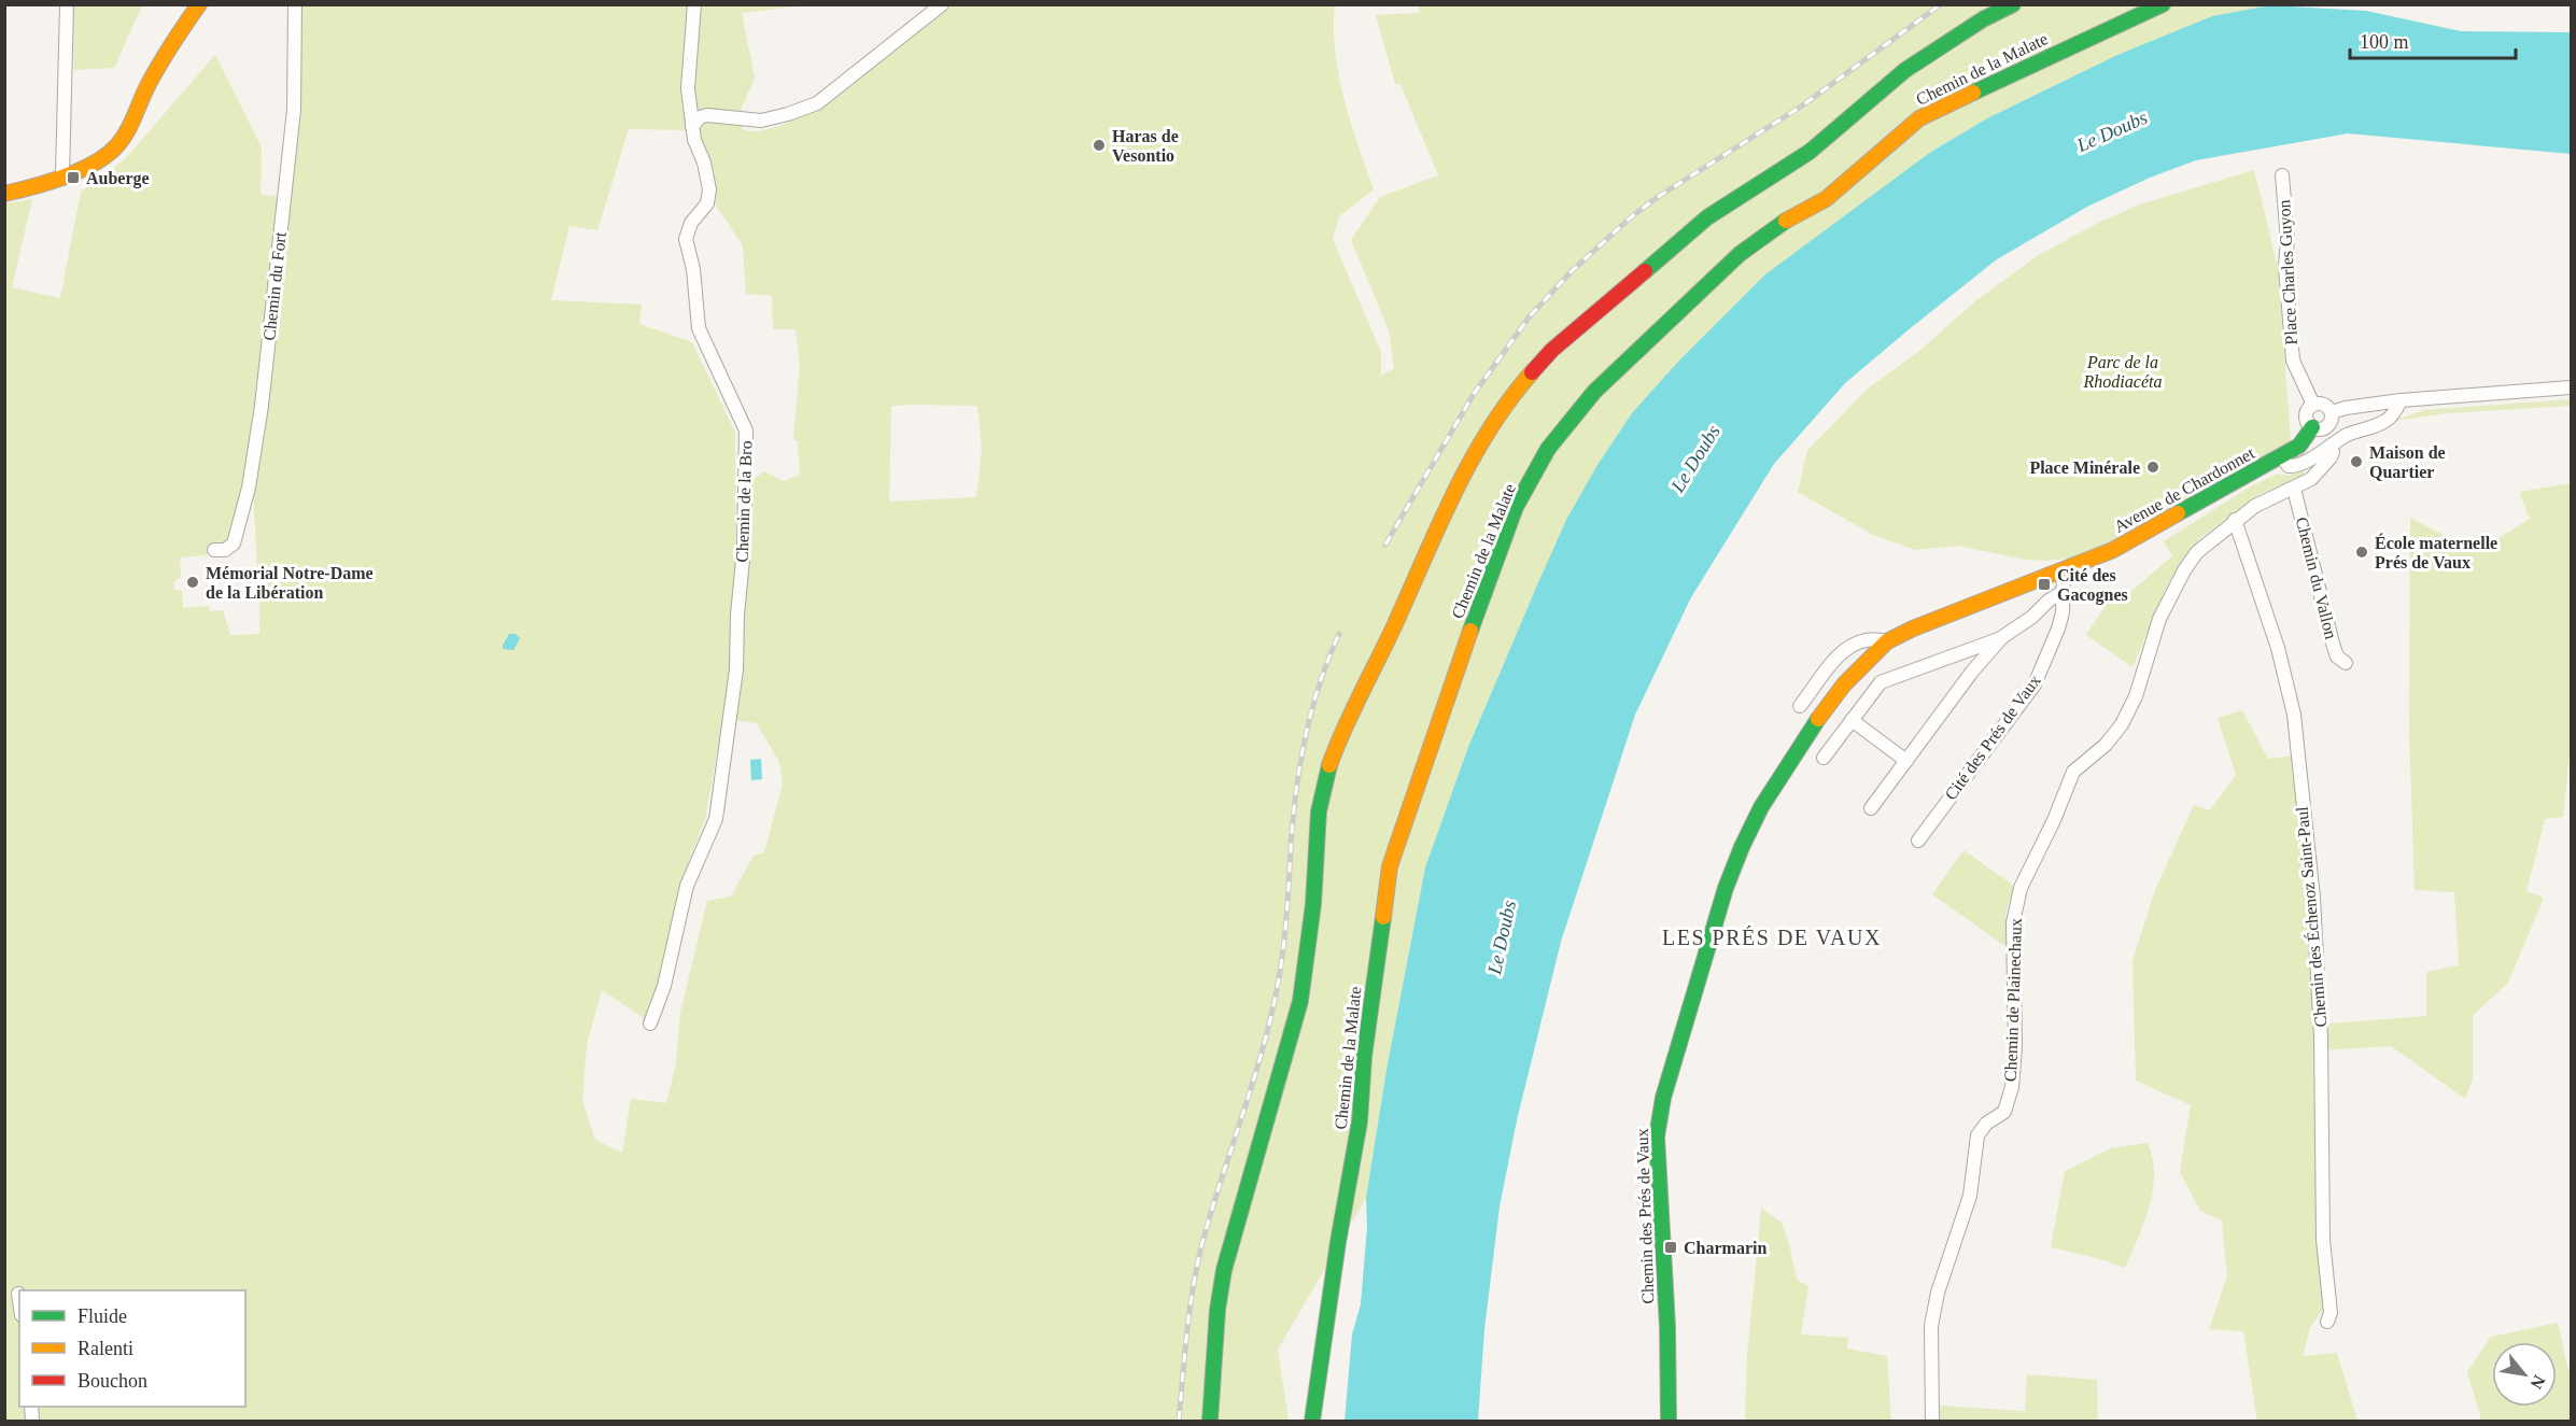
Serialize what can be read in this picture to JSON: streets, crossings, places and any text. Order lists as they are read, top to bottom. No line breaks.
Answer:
{"streets":{"street":["Chemin de la Malate","Place Charles Guyon","Chemin du Fort","Avenue de Chardonnet","Chemin de la Bro","Chemin du Vallon","Cité des Prés de Vaux","Chemin des Échenoz Saint-Paul","Chemin de Plainechaux","Chemin des Prés de Vaux"]},"crossings":[["Place Charles Guyon","Avenue de Chardonnet"],["Avenue de Chardonnet","Cité des Prés de Vaux"],["Avenue de Chardonnet","Chemin des Prés de Vaux"],["Chemin du Vallon","Chemin de Plainechaux"],["Cité des Prés de Vaux","Chemin des Prés de Vaux"],["Chemin des Échenoz Saint-Paul","Chemin de Plainechaux"]],"districts":["LES PRÉS DE VAUX"],"water":["Le Doubs"],"parks":["Parc de la Rhodiacéta"],"places":{"other":["Haras de Vesontio","Maison de Quartier","Place Minérale","École maternelle Prés de Vaux","Mémorial Notre-Dame de la Libération"],"transit":["Auberge","Cité des Gacognes","Charmarin"]},"legend":["Fluide","Ralenti","Bouchon"],"scale_bar":"100 m","north":"bottom right"}
